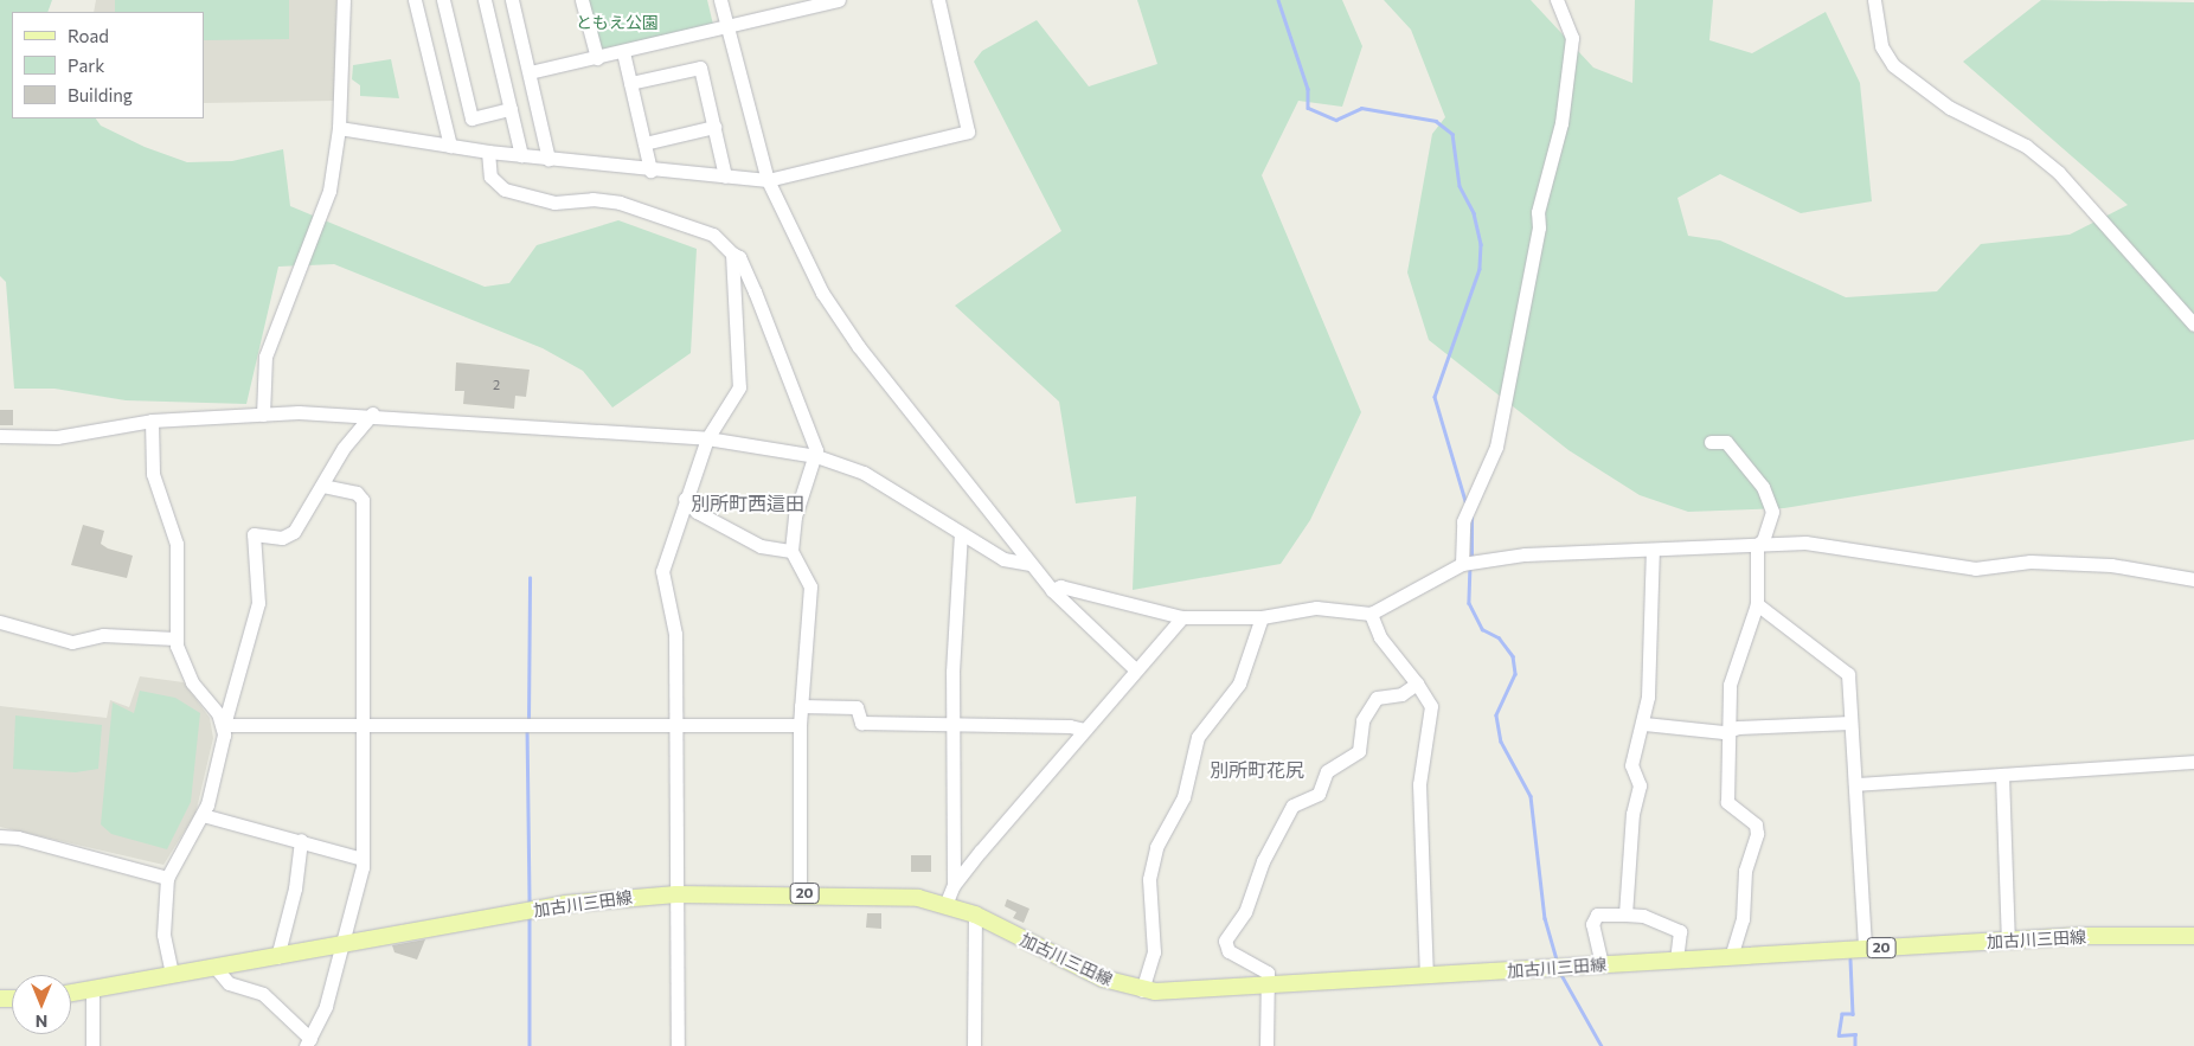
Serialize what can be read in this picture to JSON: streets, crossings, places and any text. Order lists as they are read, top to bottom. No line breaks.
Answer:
{"streets":{"main road":["20","加古川三田線"]},"districts":["別所町西這田","別所町花尻"],"parks":["ともえ公園"],"house_numbers":["2"],"legend":["Road","Park","Building"],"north":"bottom"}
